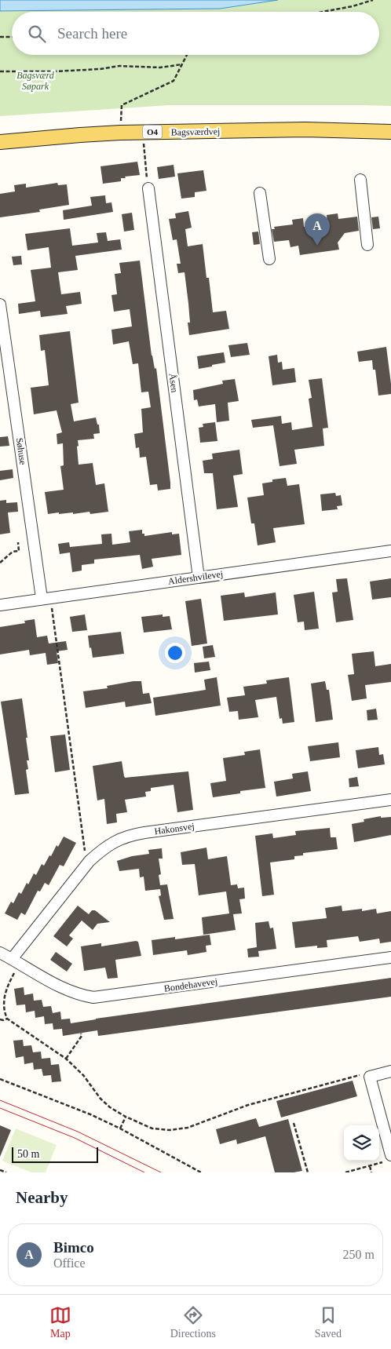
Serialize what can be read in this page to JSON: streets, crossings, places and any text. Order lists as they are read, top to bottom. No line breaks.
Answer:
{"streets":{"main road":["O4","Bagsværdvej"],"street":["Åsen","Søhuse","Aldershvilevej","Hakonsvej","Bondehavevej"]},"crossings":[["Åsen","Aldershvilevej"],["Søhuse","Aldershvilevej"],["Hakonsvej","Bondehavevej"]],"parks":["Bagsværd Søpark"],"scale_bar":"50 m","page":{"search":"Search here","pins":"A","scale":"50 m","heading":"Nearby","list":[{"mark":"A","name":"Bimco","note":"Office","value":"250 m"}],"nav":["Map","Directions","Saved"]}}
